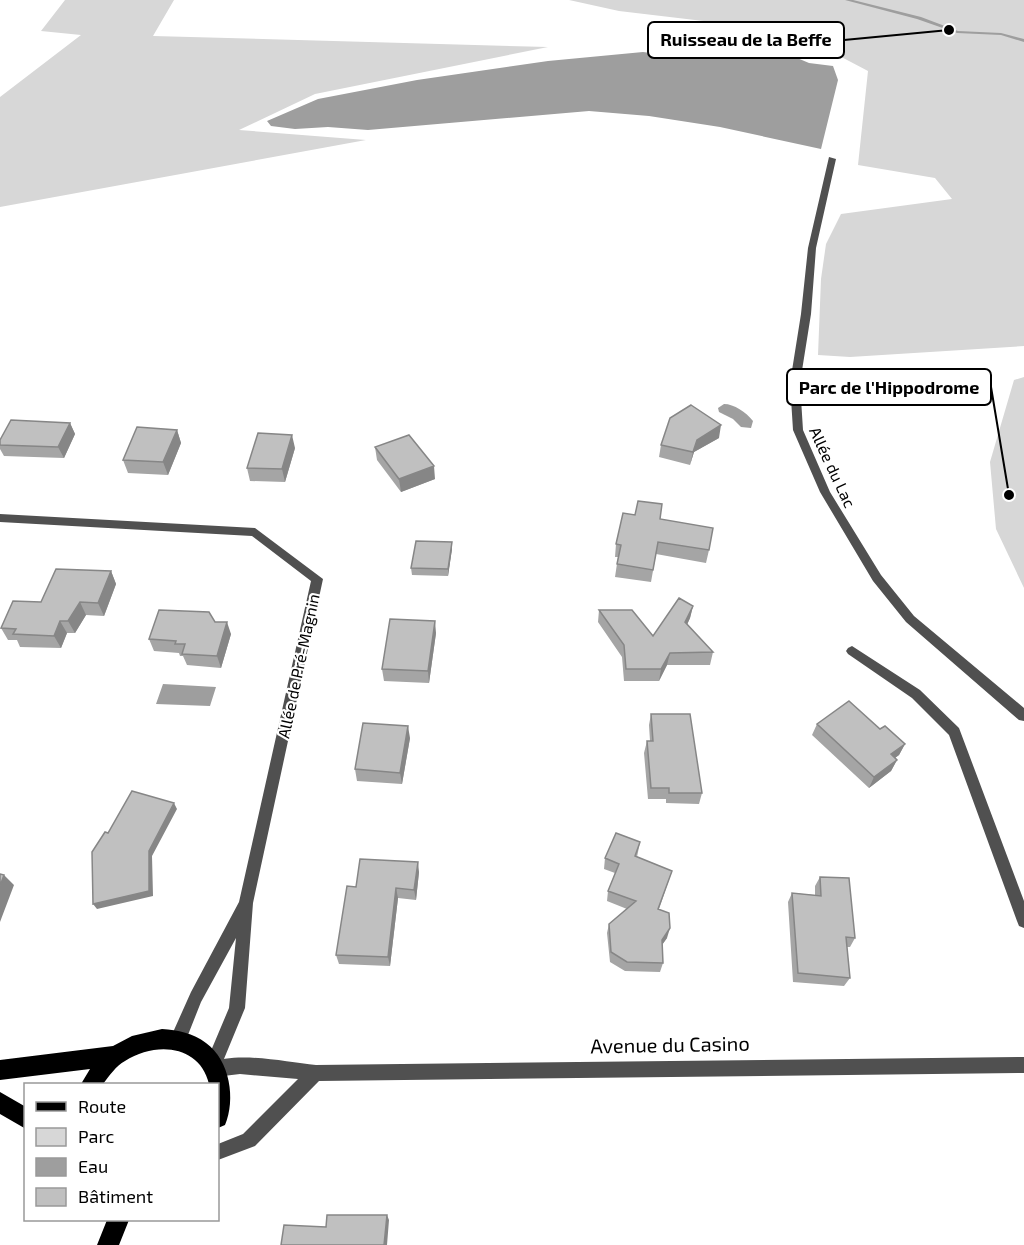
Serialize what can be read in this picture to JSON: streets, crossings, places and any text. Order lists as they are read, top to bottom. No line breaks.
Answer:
{"streets":{"street":["Allée du Lac","Allée de Pré-Magnin","Avenue du Casino"]},"crossings":[["Allée de Pré-Magnin","Avenue du Casino"]],"places":["Ruisseau de la Beffe","Parc de l'Hippodrome"],"legend":["Route","Parc","Eau","Bâtiment"]}
